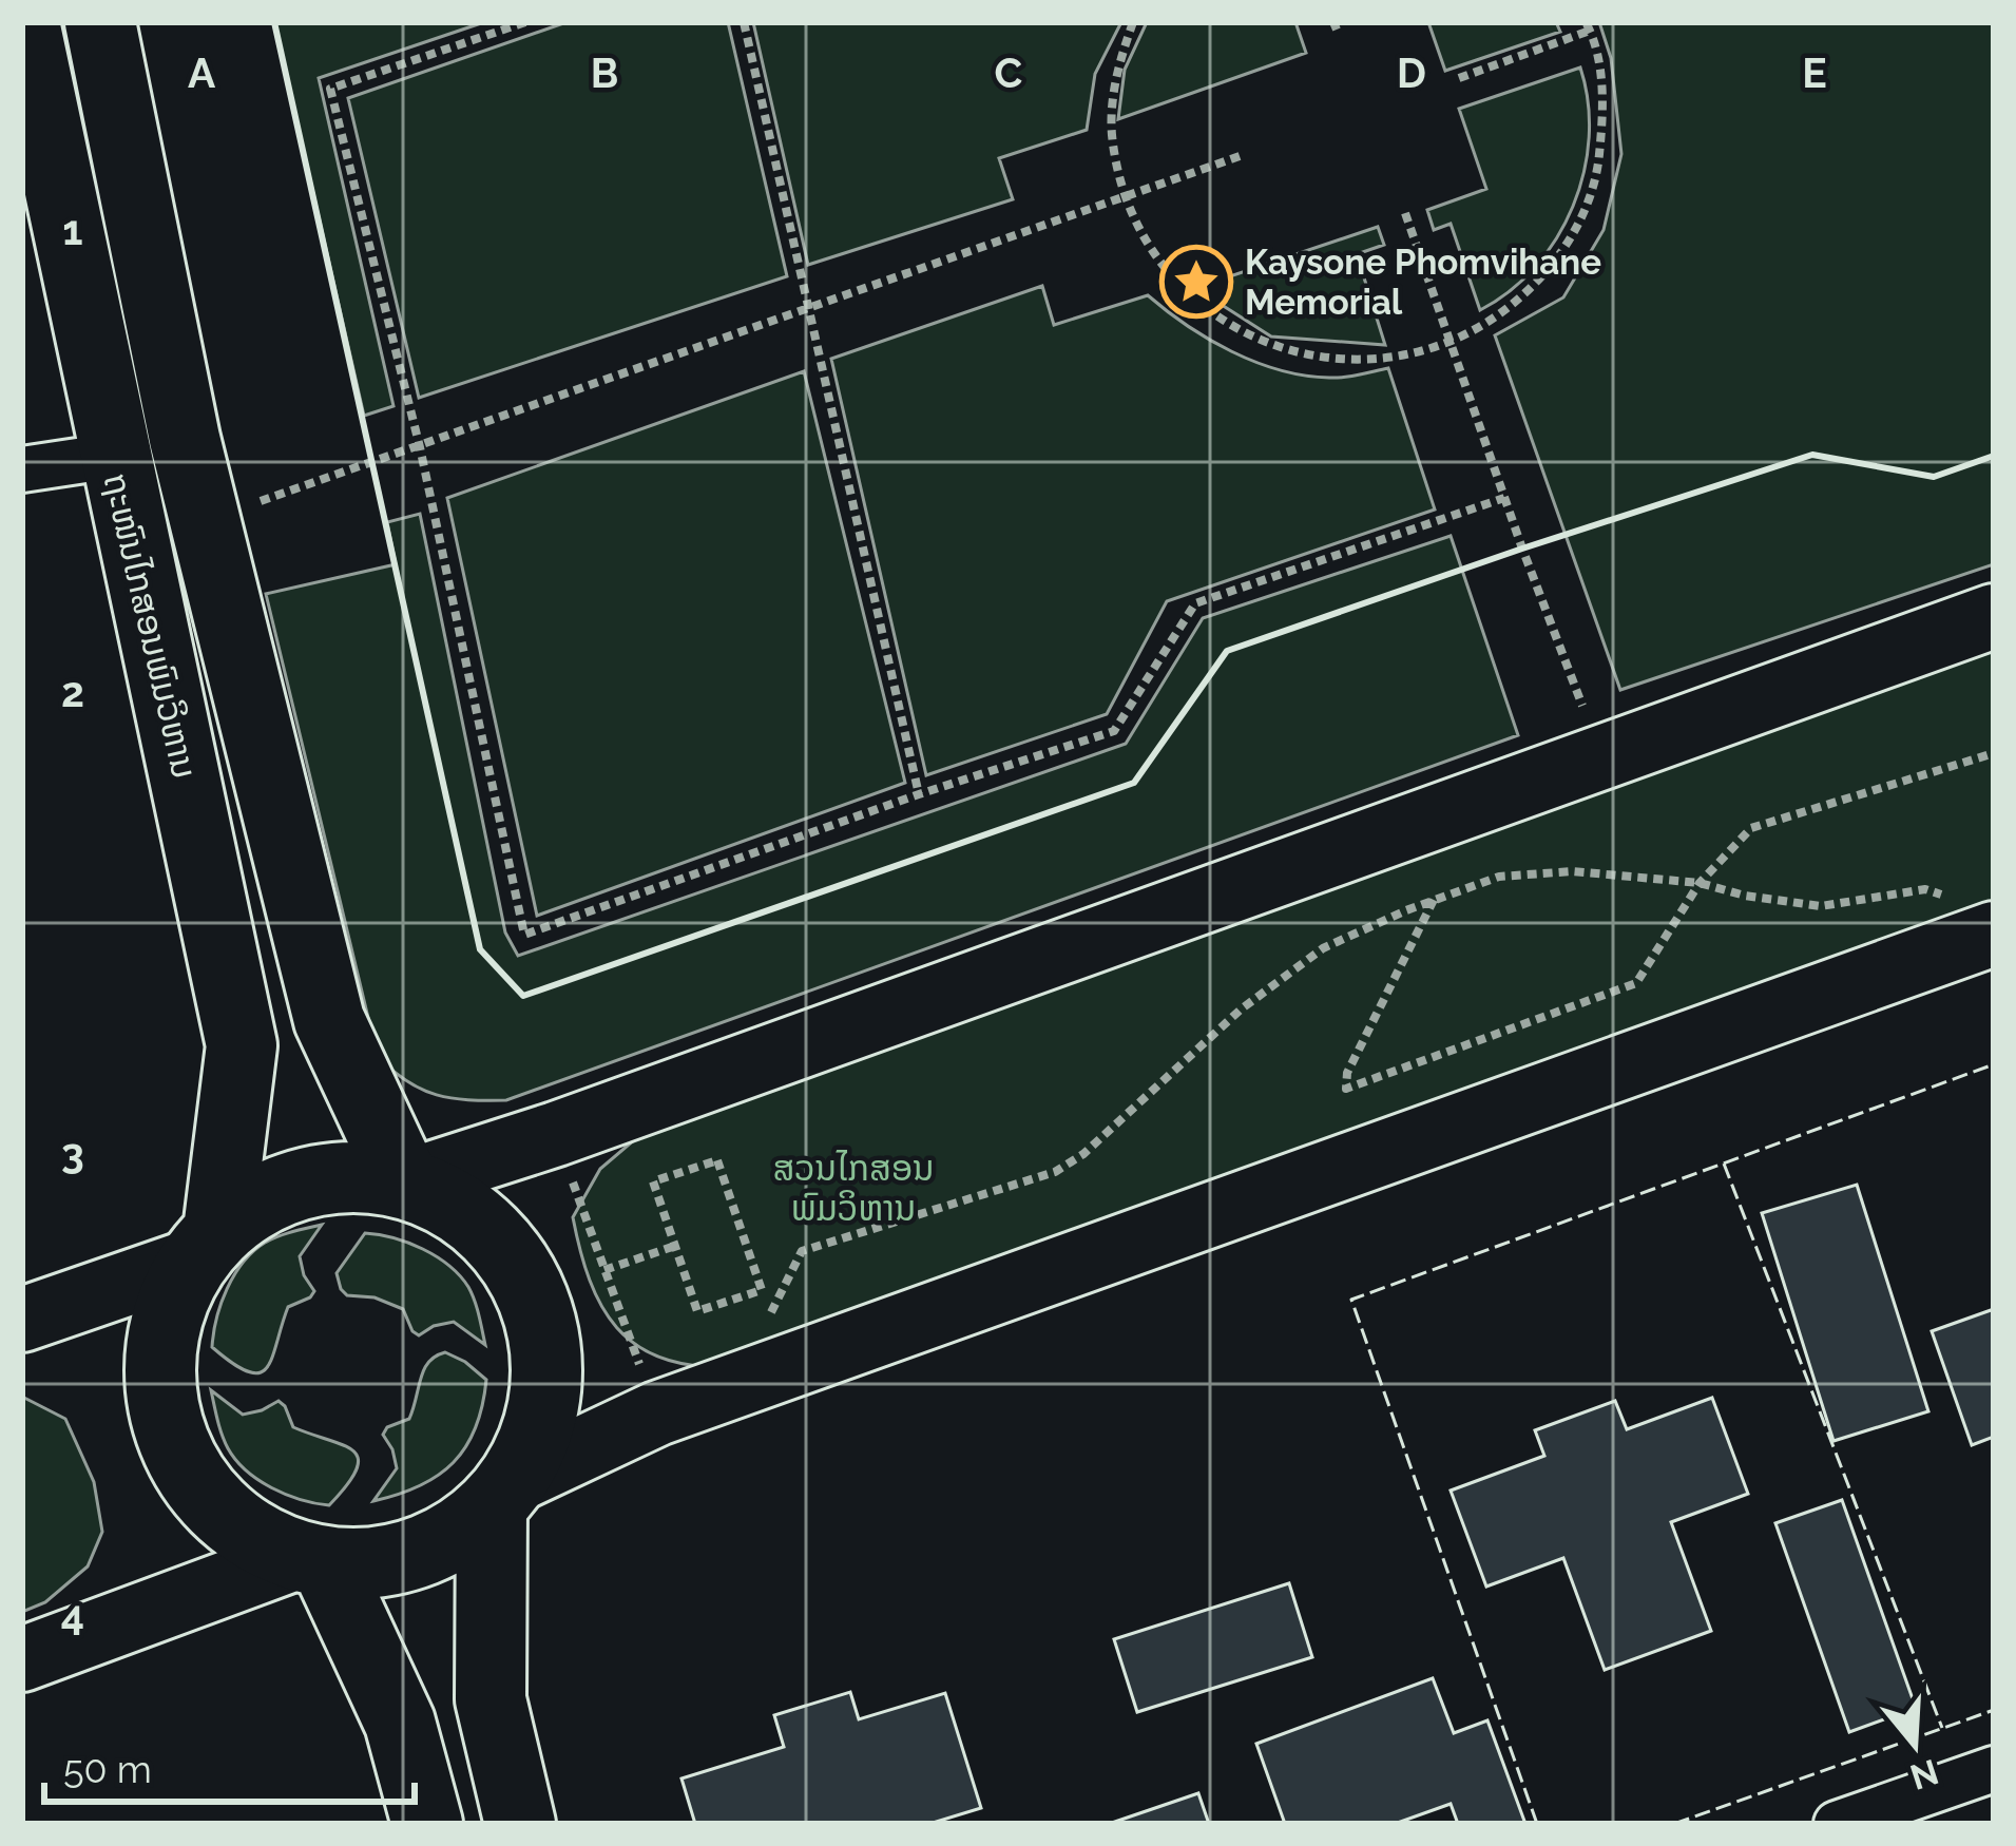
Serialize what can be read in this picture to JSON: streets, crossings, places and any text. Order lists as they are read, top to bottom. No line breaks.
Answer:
{"streets":{"highway":["ຖະໜົນໄກສອນພົມວິຫານ"]},"parks":["ສວນໄກສອນ ພົມວິຫານ"],"places":{"place":["Kaysone Phomvihane Memorial"]},"scale_bar":"50 m","north":"bottom","grid":{"columns":["A","B","C","D","E"],"rows":["1","2","3","4"]}}
